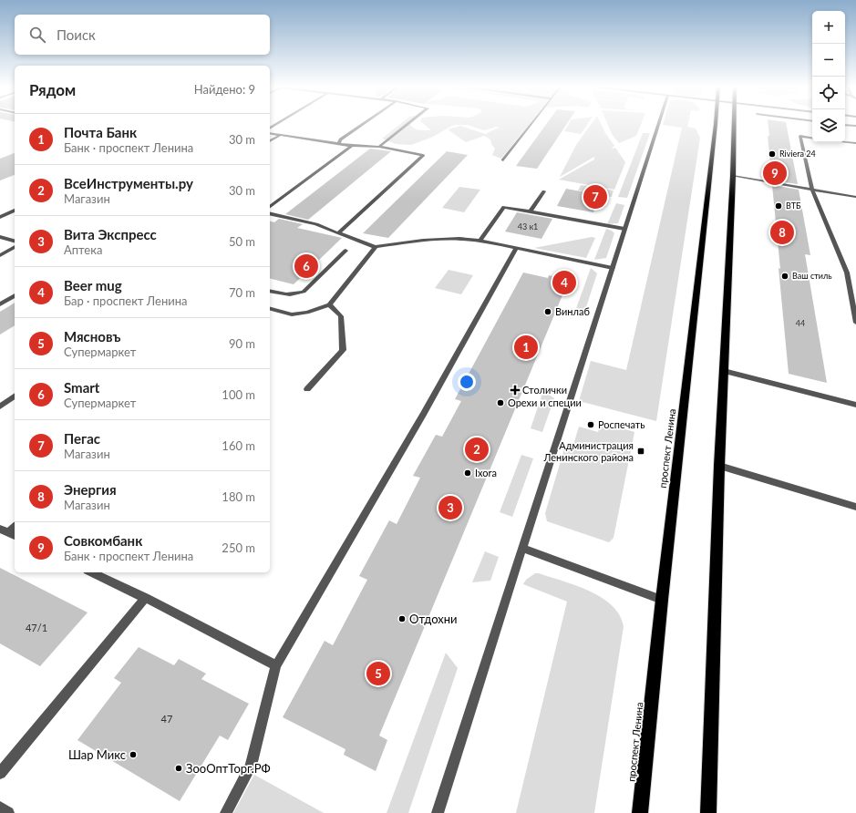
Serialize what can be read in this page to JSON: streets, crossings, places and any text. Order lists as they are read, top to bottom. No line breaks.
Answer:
{"streets":{"main road":["проспект Ленина"]},"places":{"other":["Riviera 24","ВТБ","Ваш стиль","Винлаб","Орехи и специи","Роспечать","Ixora","Отдохни","Шар Микс","ЗооОптТорг.РФ"],"health":["Столички"],"transit":["Администрация Ленинского района"]},"house_numbers":["43 к1","44","47/1","47"],"page":{"map_buttons":["+","−"],"search":"Поиск","heading":["Рядом","Найдено: 9"],"list":[{"mark":"1","name":"Почта Банк","note":"Банк · проспект Ленина","value":"30 m"},{"mark":"2","name":"ВсеИнструменты.ру","note":"Магазин","value":"30 m"},{"mark":"3","name":"Вита Экспресс","note":"Аптека","value":"50 m"},{"mark":"4","name":"Beer mug","note":"Бар · проспект Ленина","value":"70 m"},{"mark":"5","name":"Мясновъ","note":"Супермаркет","value":"90 m"},{"mark":"6","name":"Smart","note":"Супермаркет","value":"100 m"},{"mark":"7","name":"Пегас","note":"Магазин","value":"160 m"},{"mark":"8","name":"Энергия","note":"Магазин","value":"180 m"},{"mark":"9","name":"Совкомбанк","note":"Банк · проспект Ленина","value":"250 m"}],"pins":["9","7","8","6","4","1","2","3","5"]}}
